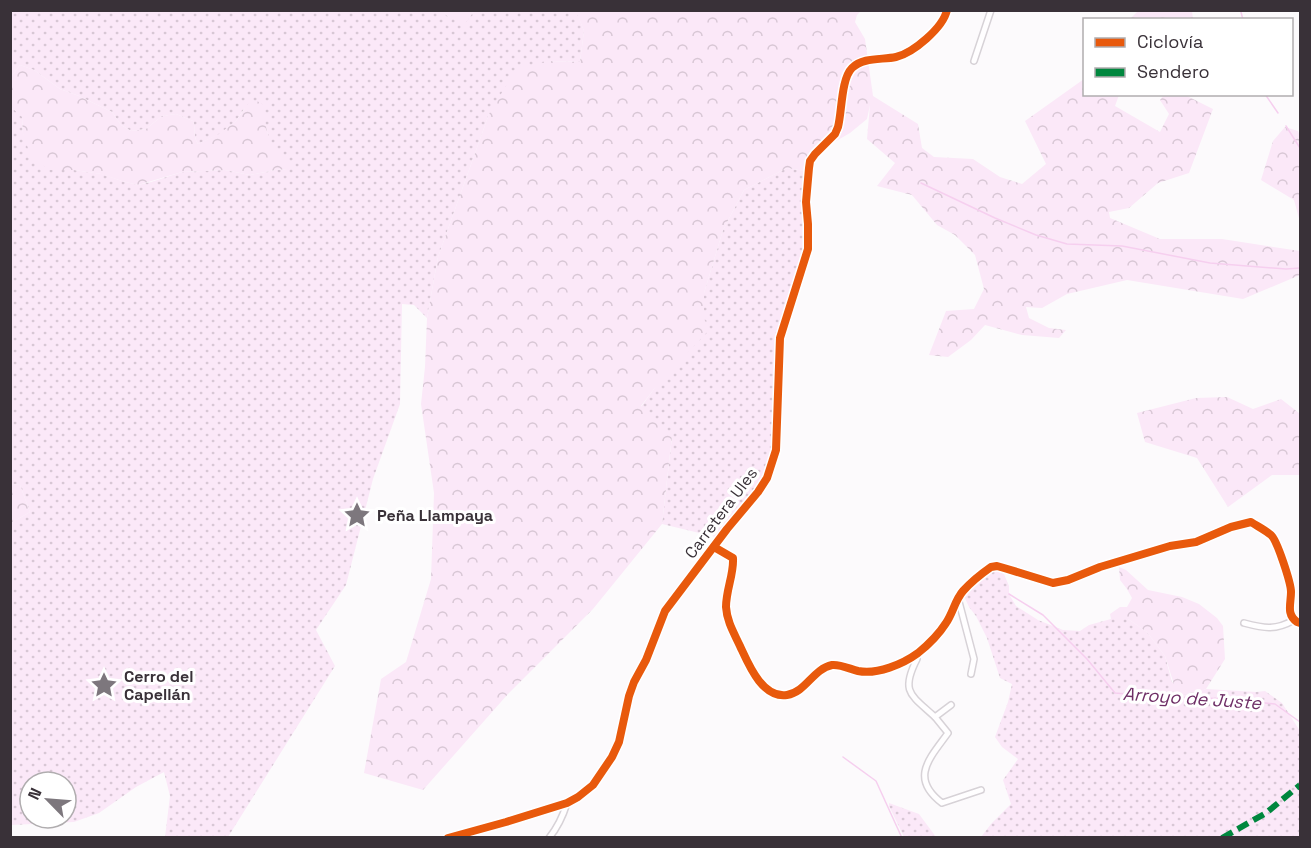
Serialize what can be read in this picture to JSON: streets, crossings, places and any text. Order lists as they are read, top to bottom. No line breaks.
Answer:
{"streets":{"street":["Carretera Ules"]},"water":["Arroyo de Juste"],"places":{"place":["Peña Llampaya","Cerro del Capellán"]},"legend":["Ciclovía","Sendero"],"north":"top left"}
